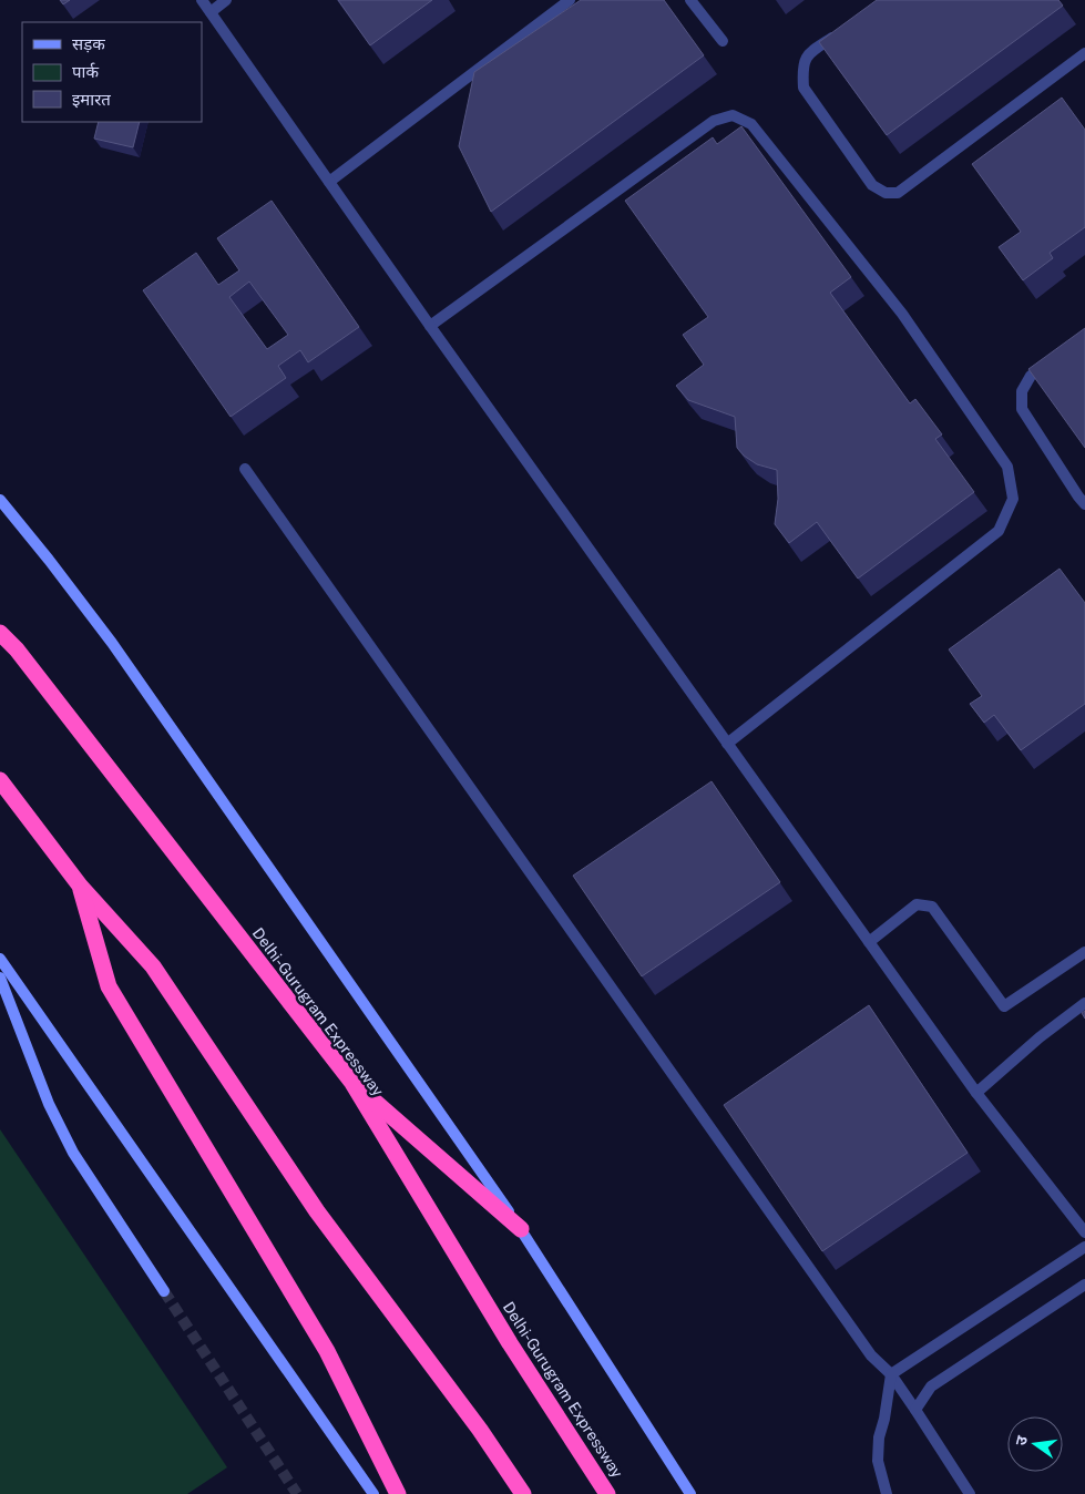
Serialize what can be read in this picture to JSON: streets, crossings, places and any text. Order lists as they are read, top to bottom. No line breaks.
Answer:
{"streets":{"highway":["Delhi-Gurugram Expressway"]},"legend":["सड़क","पार्क","इमारत"],"north":"left"}
